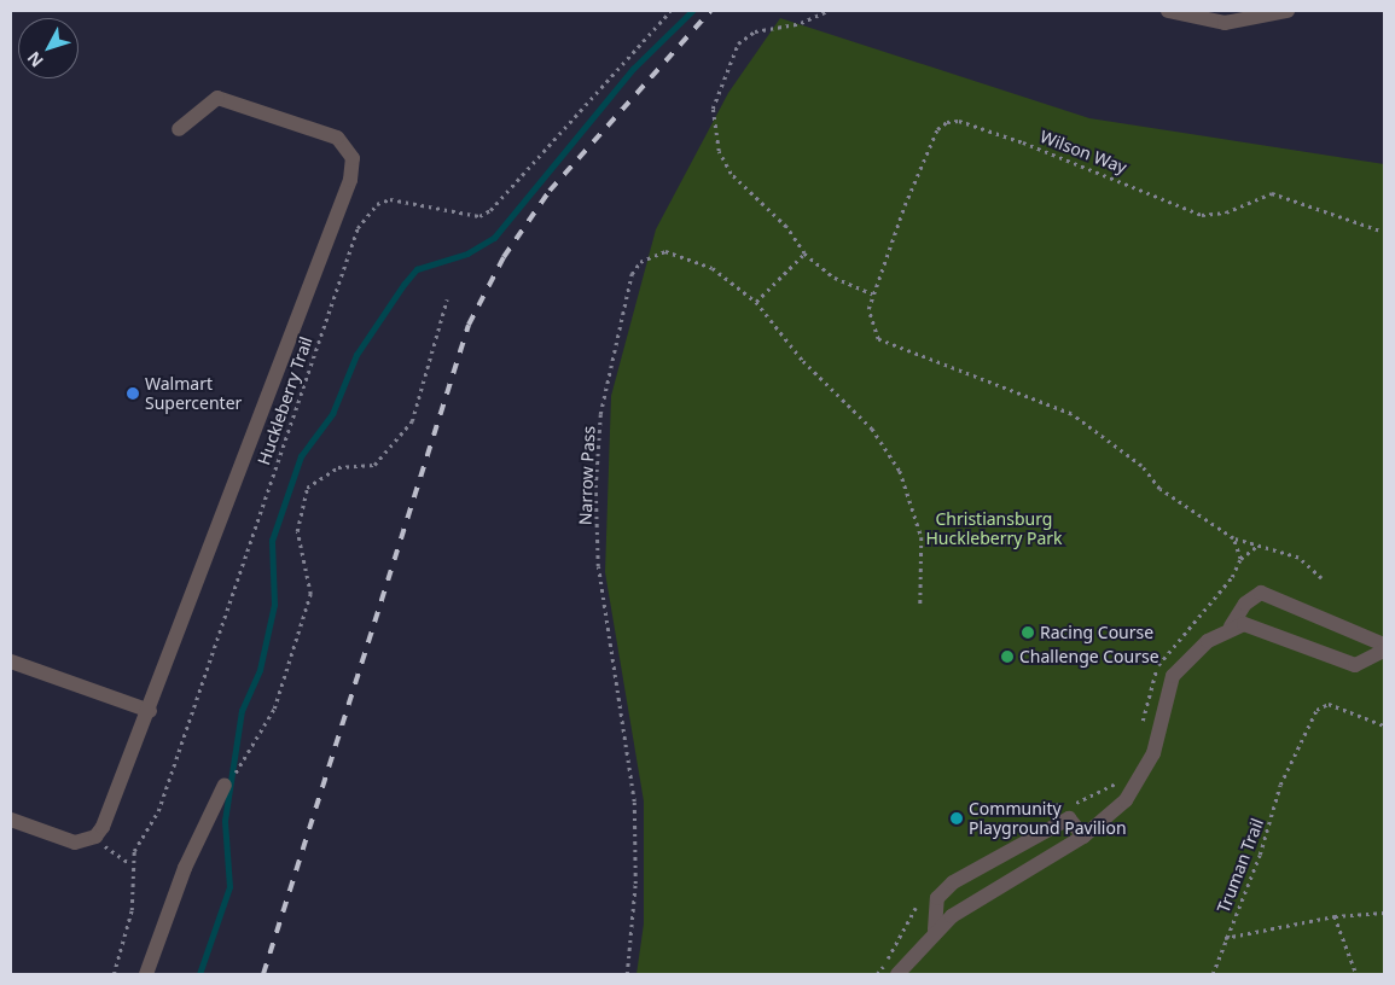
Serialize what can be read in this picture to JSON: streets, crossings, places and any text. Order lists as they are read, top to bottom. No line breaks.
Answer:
{"streets":{"path":["Wilson Way","Huckleberry Trail","Narrow Pass","Truman Trail"]},"parks":["Christiansburg Huckleberry Park"],"places":["Walmart Supercenter","Racing Course","Challenge Course","Community Playground Pavilion"],"north":"bottom left"}
